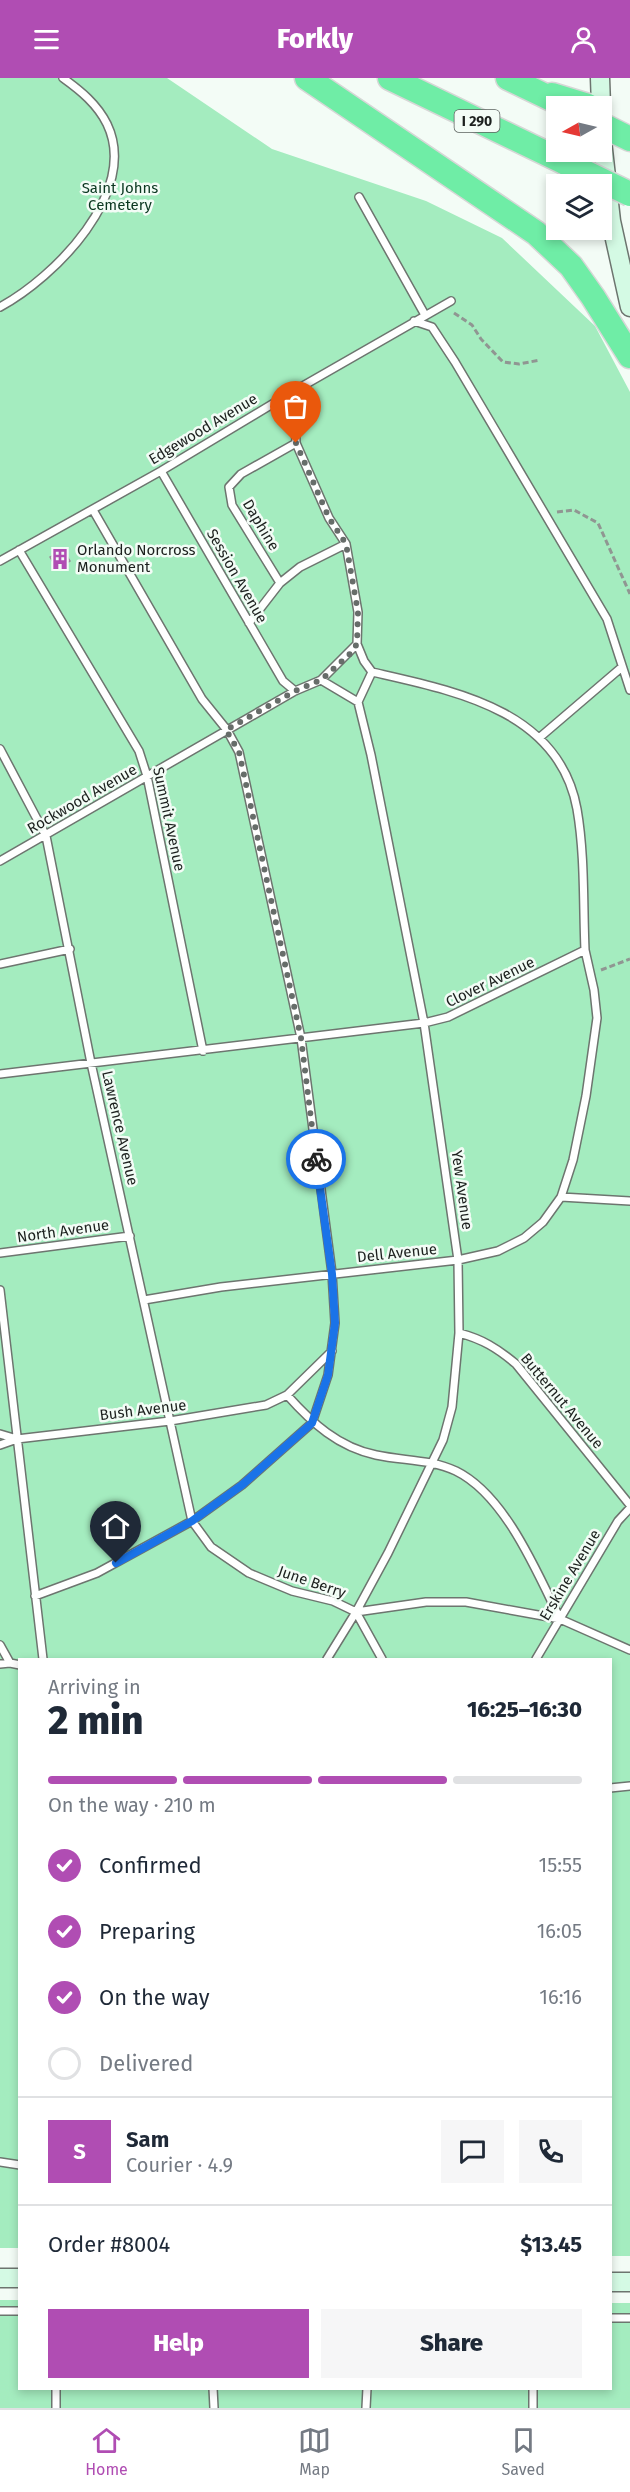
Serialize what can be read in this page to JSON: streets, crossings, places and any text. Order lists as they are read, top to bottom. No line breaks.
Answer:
{"streets":{"highway":["I 290"],"lane":["Edgewood Avenue","Daphine","Session Avenue","Rockwood Avenue","Summit Avenue","Clover Avenue","Lawrence Avenue","Yew Avenue","North Avenue","Dell Avenue","Butternut Avenue","Bush Avenue","Erskine Avenue","June Berry"]},"crossings":[["Edgewood Avenue","Session Avenue"],["Edgewood Avenue","Summit Avenue"],["Session Avenue","Rockwood Avenue"],["Rockwood Avenue","Summit Avenue"],["Rockwood Avenue","Lawrence Avenue"],["Summit Avenue","Clover Avenue"],["Clover Avenue","Lawrence Avenue"],["Clover Avenue","Yew Avenue"],["Clover Avenue","Dell Avenue"],["Lawrence Avenue","North Avenue"],["Lawrence Avenue","Dell Avenue"],["Lawrence Avenue","Bush Avenue"],["Lawrence Avenue","June Berry"],["Yew Avenue","Dell Avenue"],["Yew Avenue","Butternut Avenue"],["Yew Avenue","June Berry"],["Butternut Avenue","Erskine Avenue"]],"parks":["Saint Johns Cemetery"],"places":{"building":["Orlando Norcross Monument"]},"north":"left","page":{"header":"Forkly","heading":["2 min","Arriving in","16:25–16:30"],"panel":["Sam","Courier · 4.9","Order #8004","$13.45"],"bar":"On the way · 210 m","list":[["Confirmed","15:55"],["Preparing","16:05"],["On the way","16:16"],"Delivered"],"round":"S","buttons":["Help","Share"],"tabs":["Home","Map","Saved"]}}
